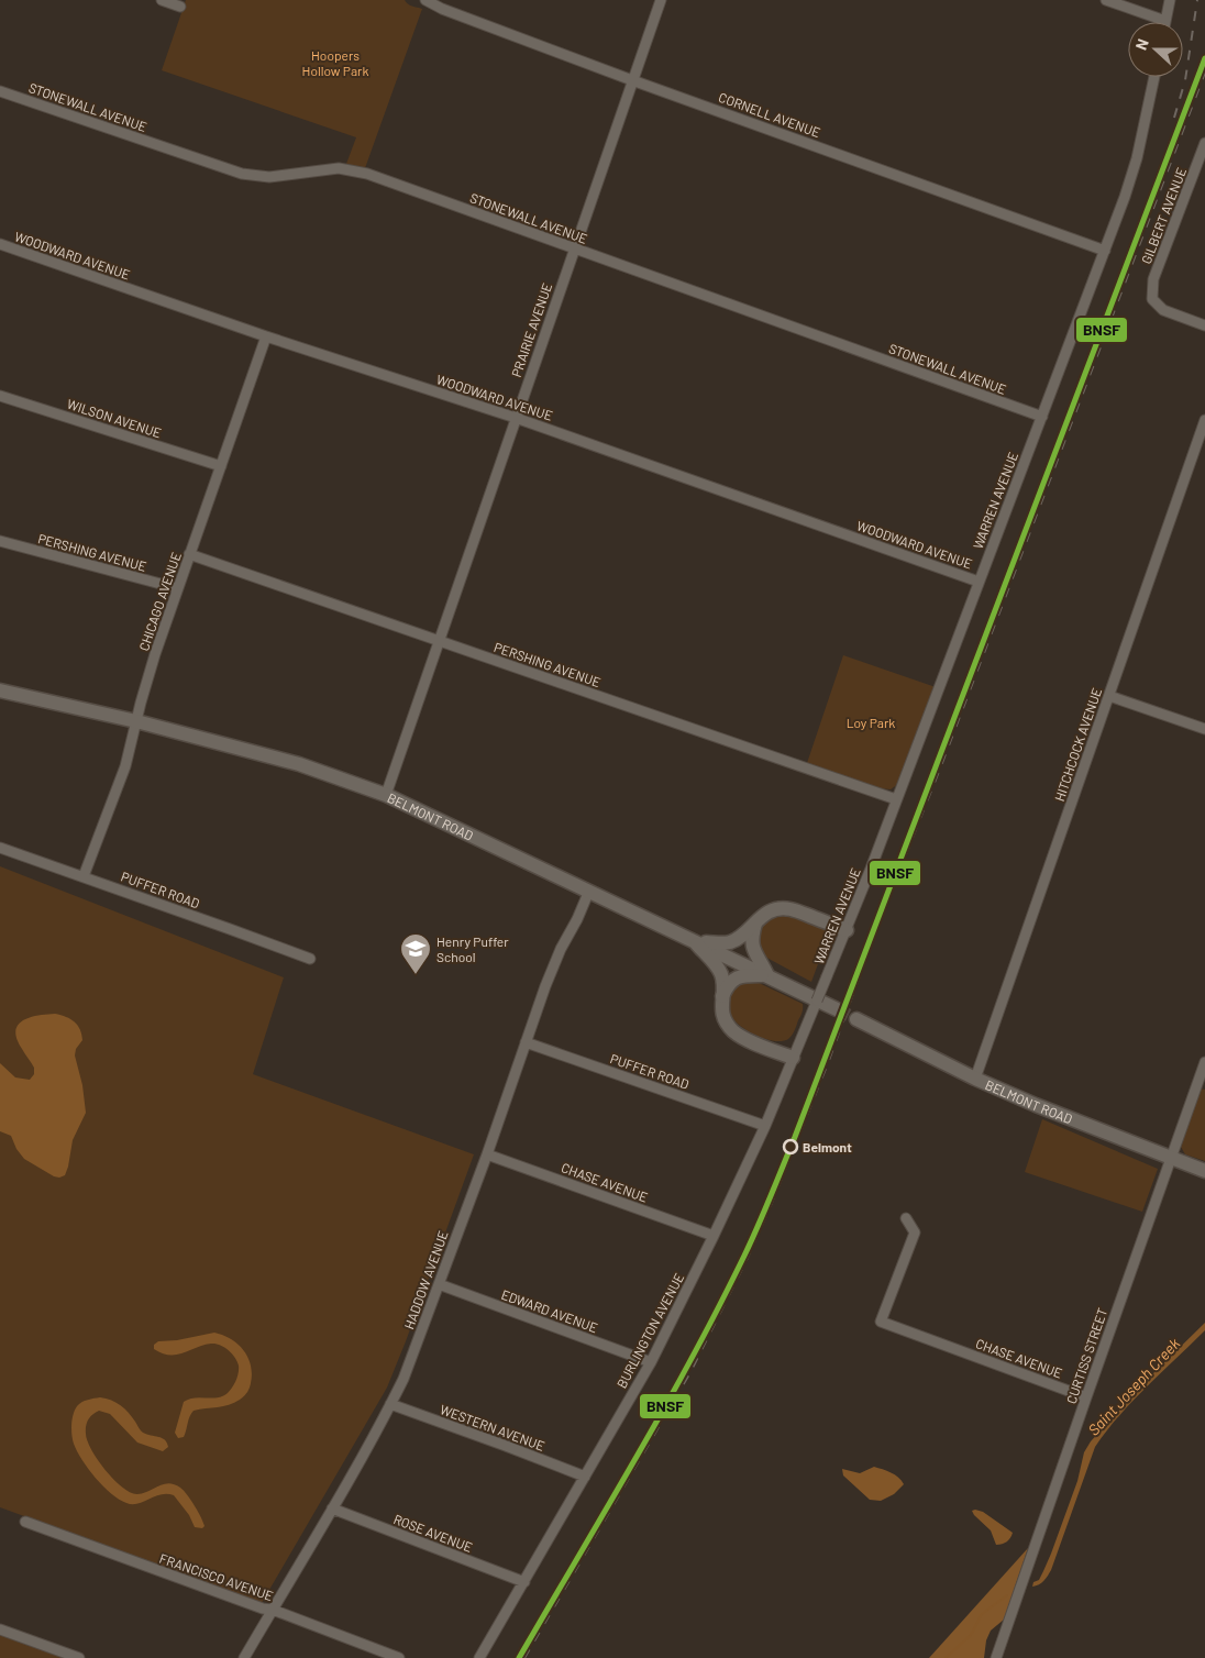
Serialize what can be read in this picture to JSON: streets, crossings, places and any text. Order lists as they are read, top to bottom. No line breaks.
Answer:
{"streets":{"main road":["BELMONT ROAD"],"street":["STONEWALL AVENUE","CORNELL AVENUE","GILBERT AVENUE","WOODWARD AVENUE","PRAIRIE AVENUE","WILSON AVENUE","WARREN AVENUE","PERSHING AVENUE","CHICAGO AVENUE","HITCHCOCK AVENUE","PUFFER ROAD","CHASE AVENUE","HADDOW AVENUE","EDWARD AVENUE","BURLINGTON AVENUE","CURTISS STREET","WESTERN AVENUE","ROSE AVENUE","FRANCISCO AVENUE"]},"crossings":[["STONEWALL AVENUE","PRAIRIE AVENUE"],["STONEWALL AVENUE","WARREN AVENUE"],["CORNELL AVENUE","PRAIRIE AVENUE"],["CORNELL AVENUE","WARREN AVENUE"],["WOODWARD AVENUE","PRAIRIE AVENUE"],["WOODWARD AVENUE","WARREN AVENUE"],["WOODWARD AVENUE","CHICAGO AVENUE"],["PRAIRIE AVENUE","PERSHING AVENUE"],["PRAIRIE AVENUE","BELMONT ROAD"],["WILSON AVENUE","CHICAGO AVENUE"],["WARREN AVENUE","PERSHING AVENUE"],["WARREN AVENUE","BURLINGTON AVENUE"],["PERSHING AVENUE","CHICAGO AVENUE"],["CHICAGO AVENUE","BELMONT ROAD"],["CHICAGO AVENUE","PUFFER ROAD"],["HITCHCOCK AVENUE","BELMONT ROAD"],["BELMONT ROAD","HADDOW AVENUE"],["BELMONT ROAD","CURTISS STREET"],["PUFFER ROAD","HADDOW AVENUE"],["PUFFER ROAD","BURLINGTON AVENUE"],["CHASE AVENUE","HADDOW AVENUE"],["CHASE AVENUE","BURLINGTON AVENUE"],["CHASE AVENUE","CURTISS STREET"],["HADDOW AVENUE","EDWARD AVENUE"],["HADDOW AVENUE","WESTERN AVENUE"],["HADDOW AVENUE","ROSE AVENUE"],["HADDOW AVENUE","FRANCISCO AVENUE"],["EDWARD AVENUE","BURLINGTON AVENUE"],["BURLINGTON AVENUE","WESTERN AVENUE"],["BURLINGTON AVENUE","ROSE AVENUE"]],"water":["Saint Joseph Creek"],"parks":["Hoopers Hollow Park","Loy Park"],"places":{"school or university":["Henry Puffer School"],"other":["Belmont"]},"lines":["transit line BNSF"],"north":"left"}
